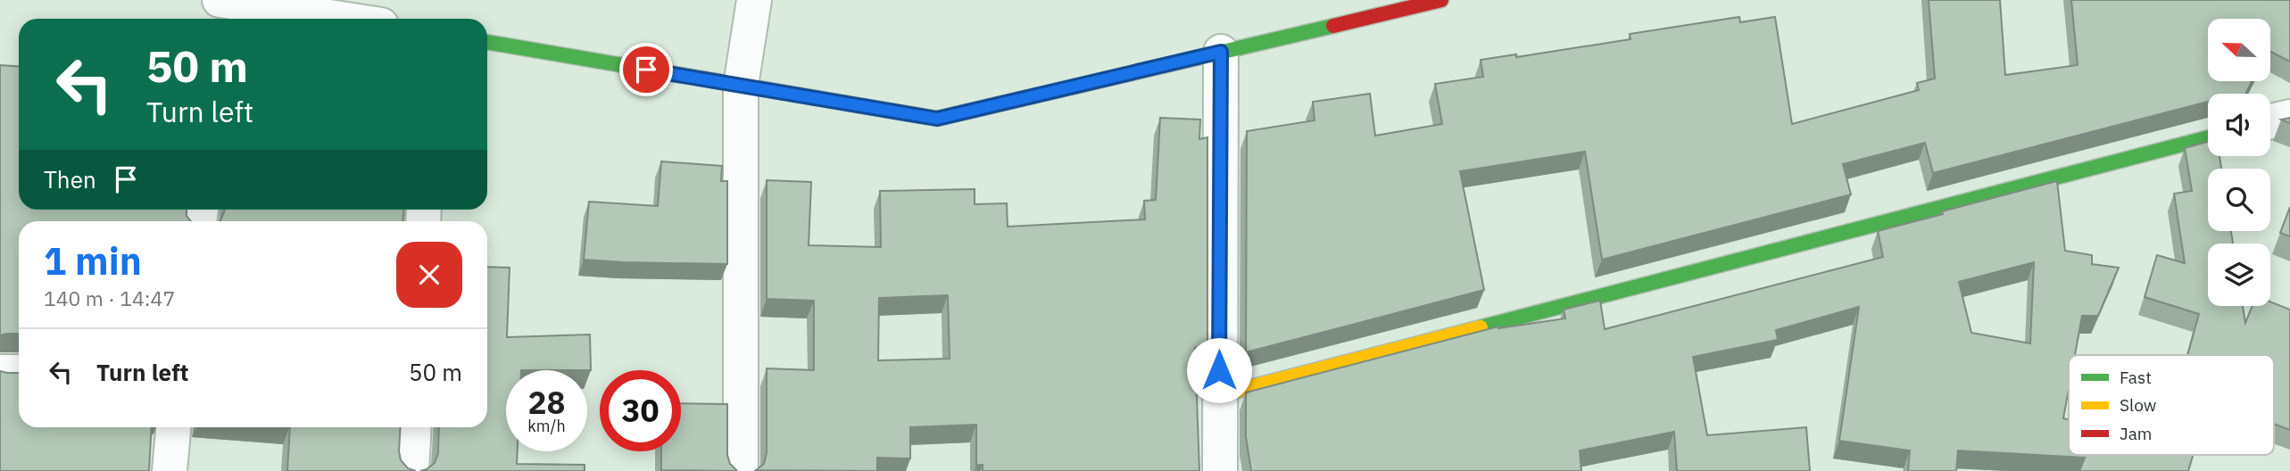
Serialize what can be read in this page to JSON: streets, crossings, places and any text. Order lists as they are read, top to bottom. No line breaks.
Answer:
{"legend":["Fast","Slow","Jam"],"north":"left","page":{"turn":["50 m","Turn left"],"then":"Then","heading":["1 min","140 m · 14:47"],"list":[{"name":"Turn left","value":"50 m"}],"speed":"28 km/h","limit":"30"}}
